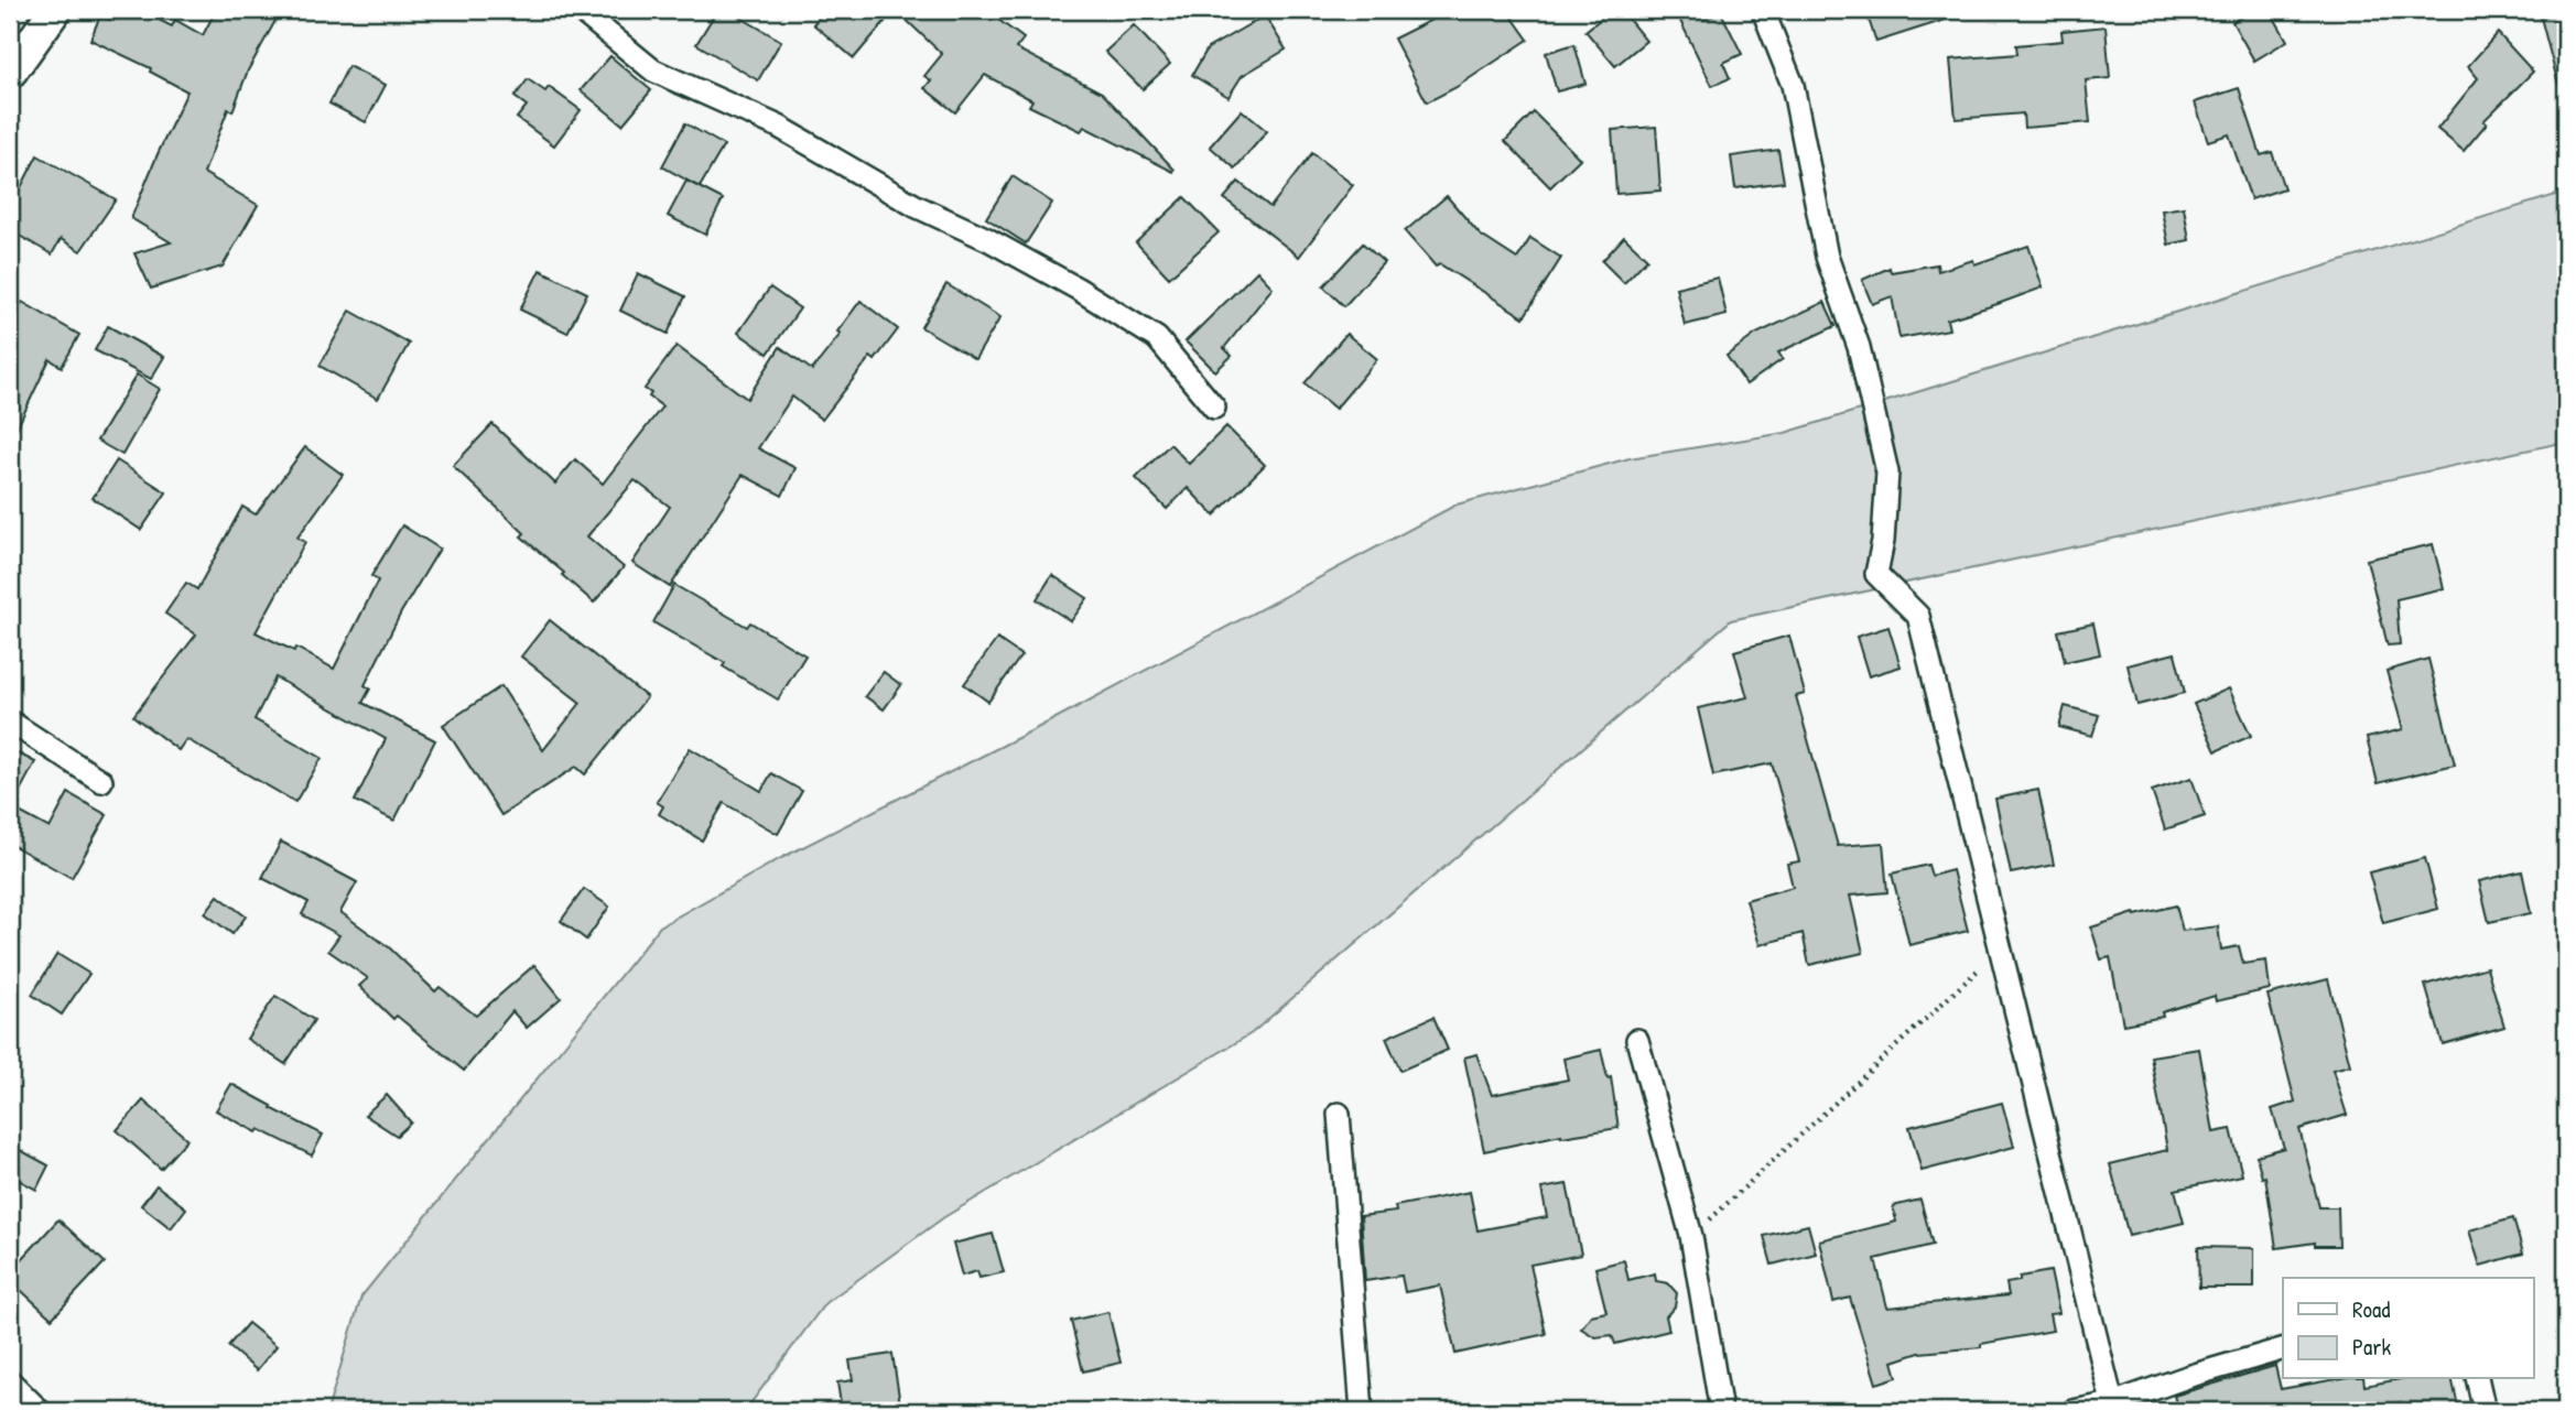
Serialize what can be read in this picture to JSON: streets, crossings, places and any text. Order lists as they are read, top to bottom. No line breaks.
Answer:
{"legend":["Road","Park"]}
